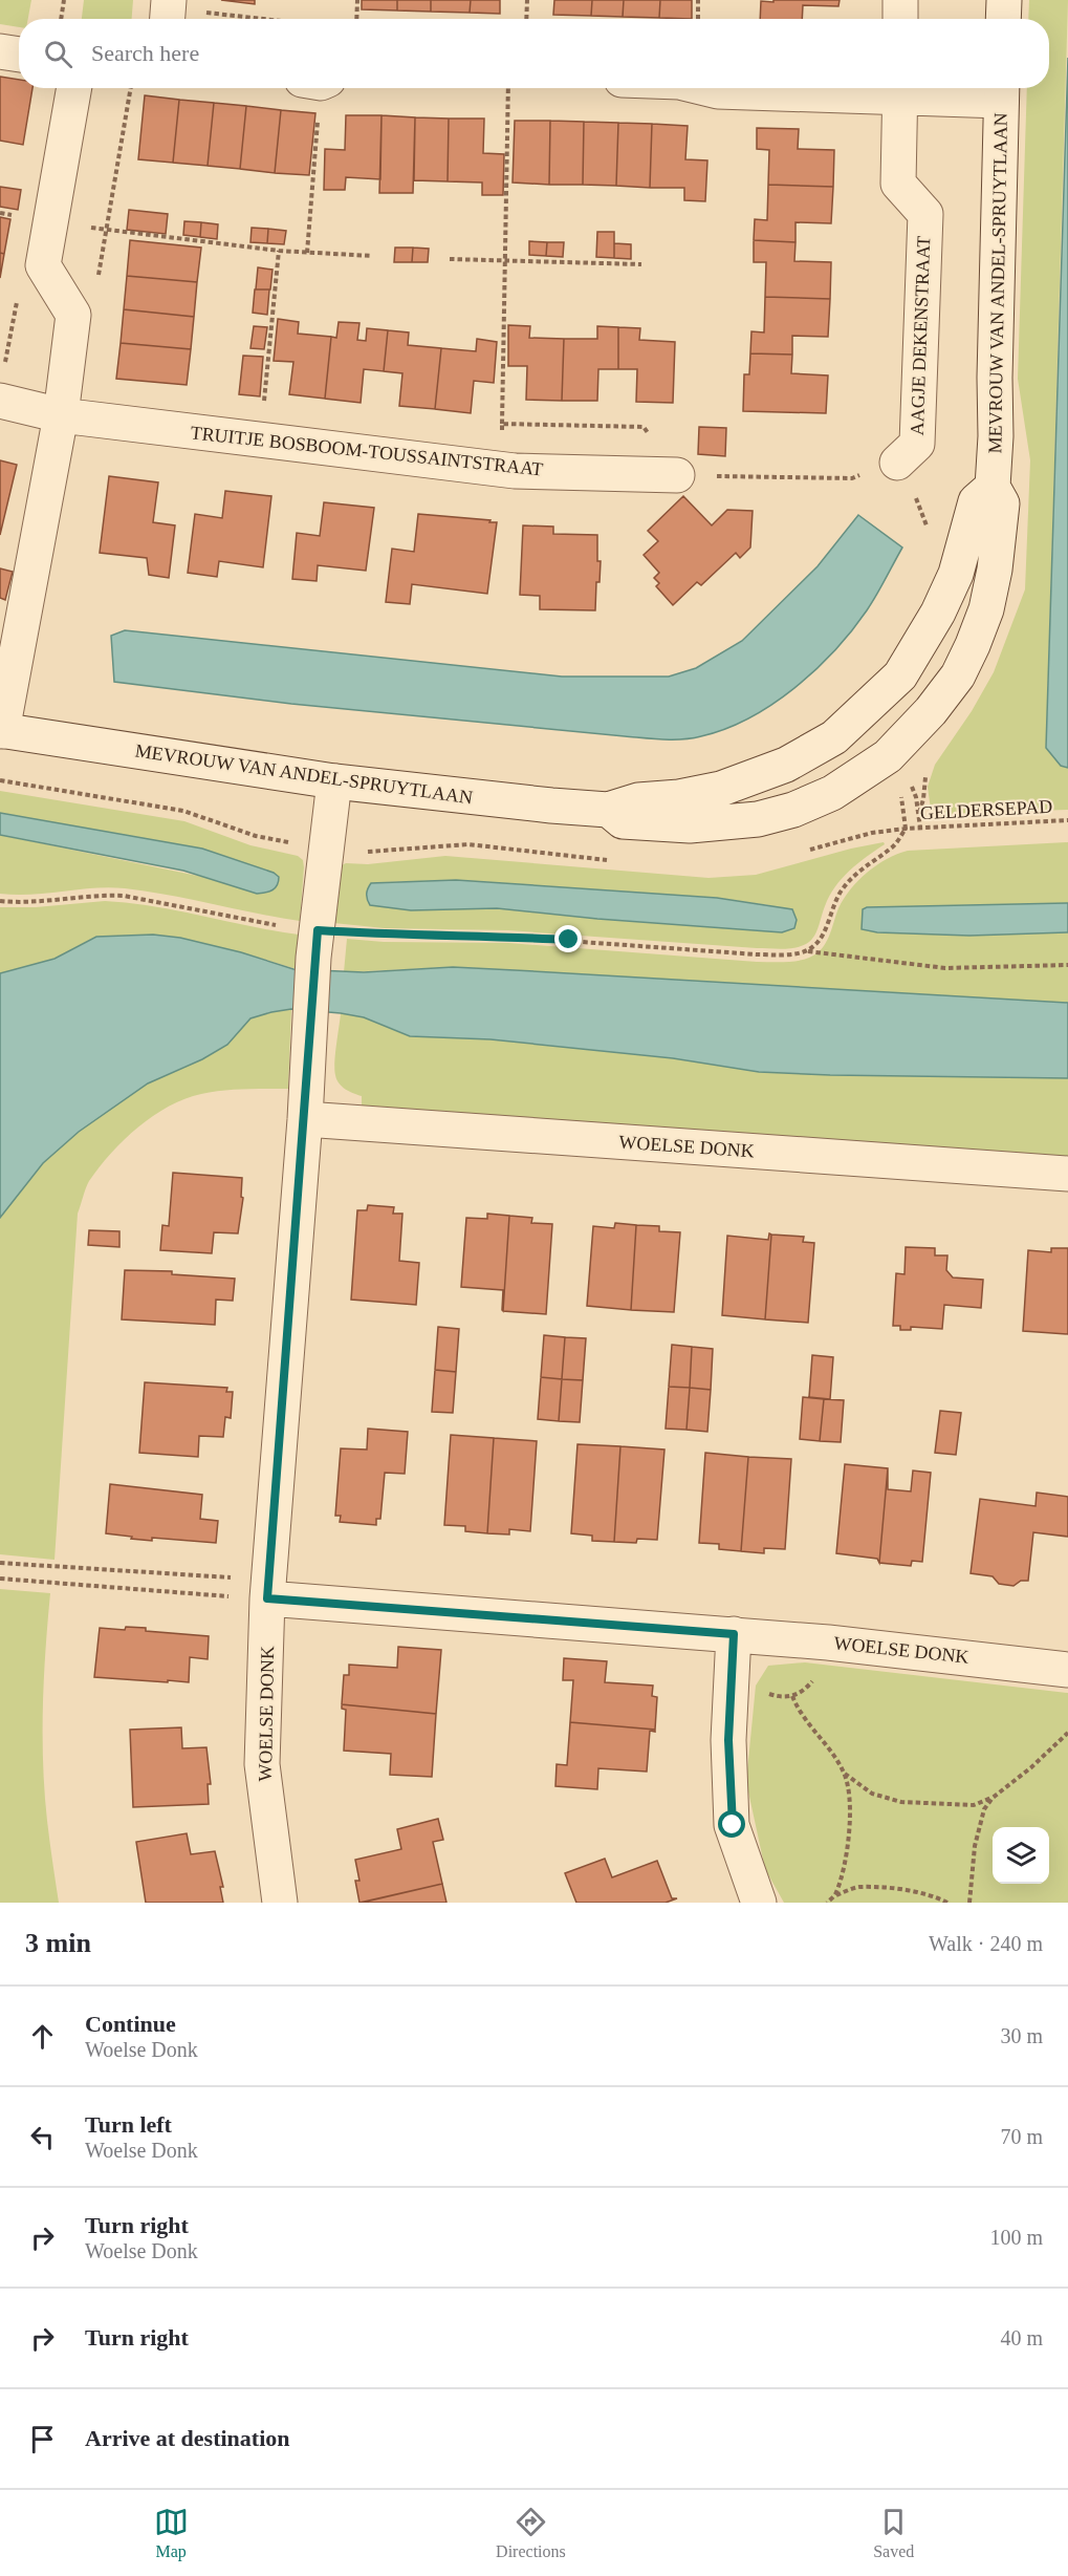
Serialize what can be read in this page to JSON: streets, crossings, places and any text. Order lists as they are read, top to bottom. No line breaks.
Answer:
{"streets":{"street":["MEVROUW VAN ANDEL-SPRUYTLAAN","AAGJE DEKENSTRAAT","TRUITJE BOSBOOM-TOUSSAINTSTRAAT","WOELSE DONK"],"path":["GELDERSEPAD"]},"crossings":[["MEVROUW VAN ANDEL-SPRUYTLAAN","WOELSE DONK"]],"page":{"search":"Search here","heading":["3 min","Walk · 240 m"],"list":[["Continue","Woelse Donk","30 m"],["Turn left","Woelse Donk","70 m"],["Turn right","Woelse Donk","100 m"],["Turn right","40 m"],"Arrive at destination"],"nav":["Map","Directions","Saved"]}}
